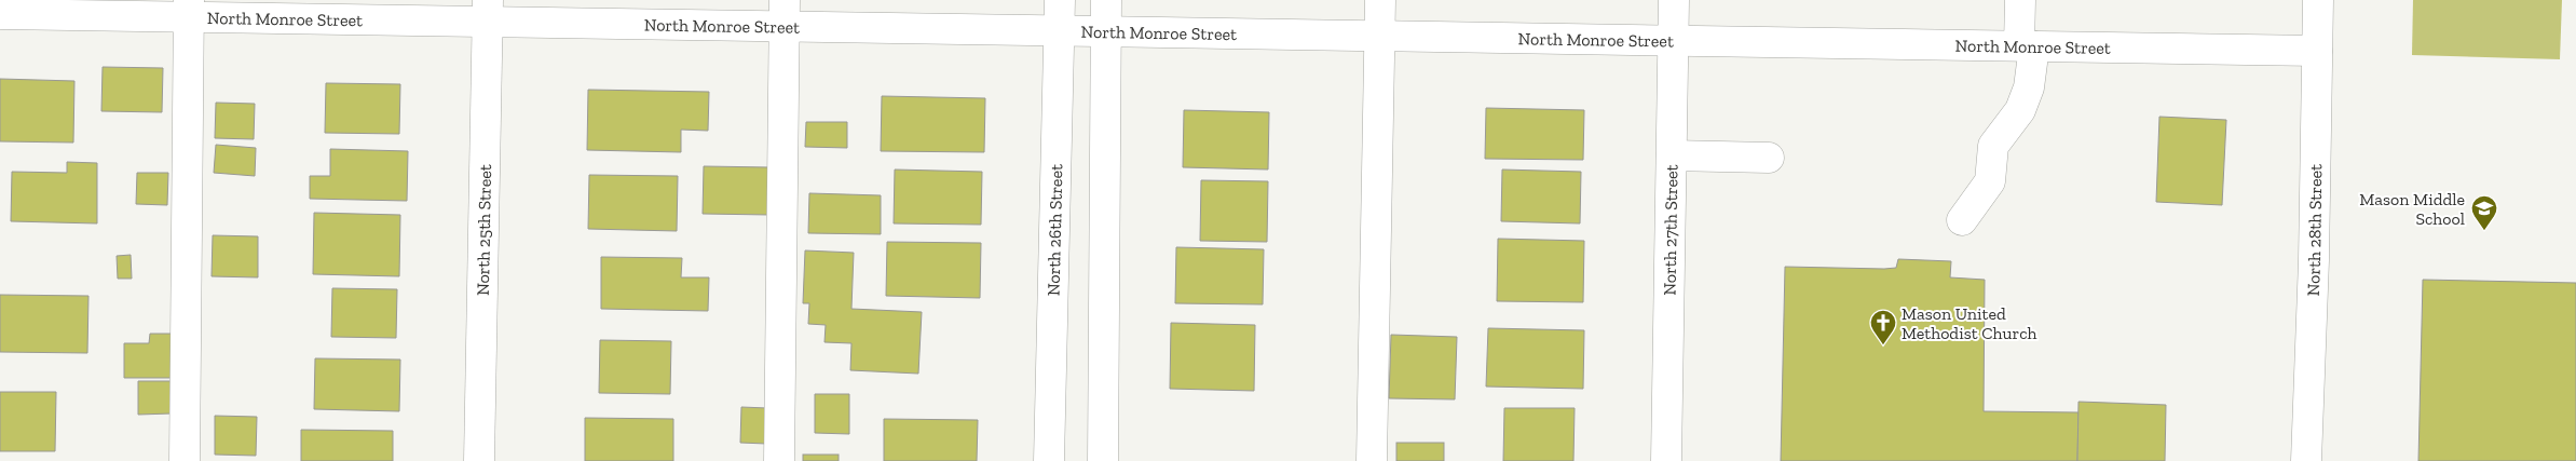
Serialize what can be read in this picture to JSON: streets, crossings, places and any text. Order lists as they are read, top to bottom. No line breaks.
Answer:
{"streets":{"street":["North Monroe Street","North 27th Street","North 25th Street","North 26th Street","North 28th Street"]},"crossings":[["North Monroe Street","North 27th Street"],["North Monroe Street","North 25th Street"],["North Monroe Street","North 26th Street"],["North Monroe Street","North 28th Street"]],"places":{"school or university":["Mason Middle School"],"church":["Mason United Methodist Church"]}}
